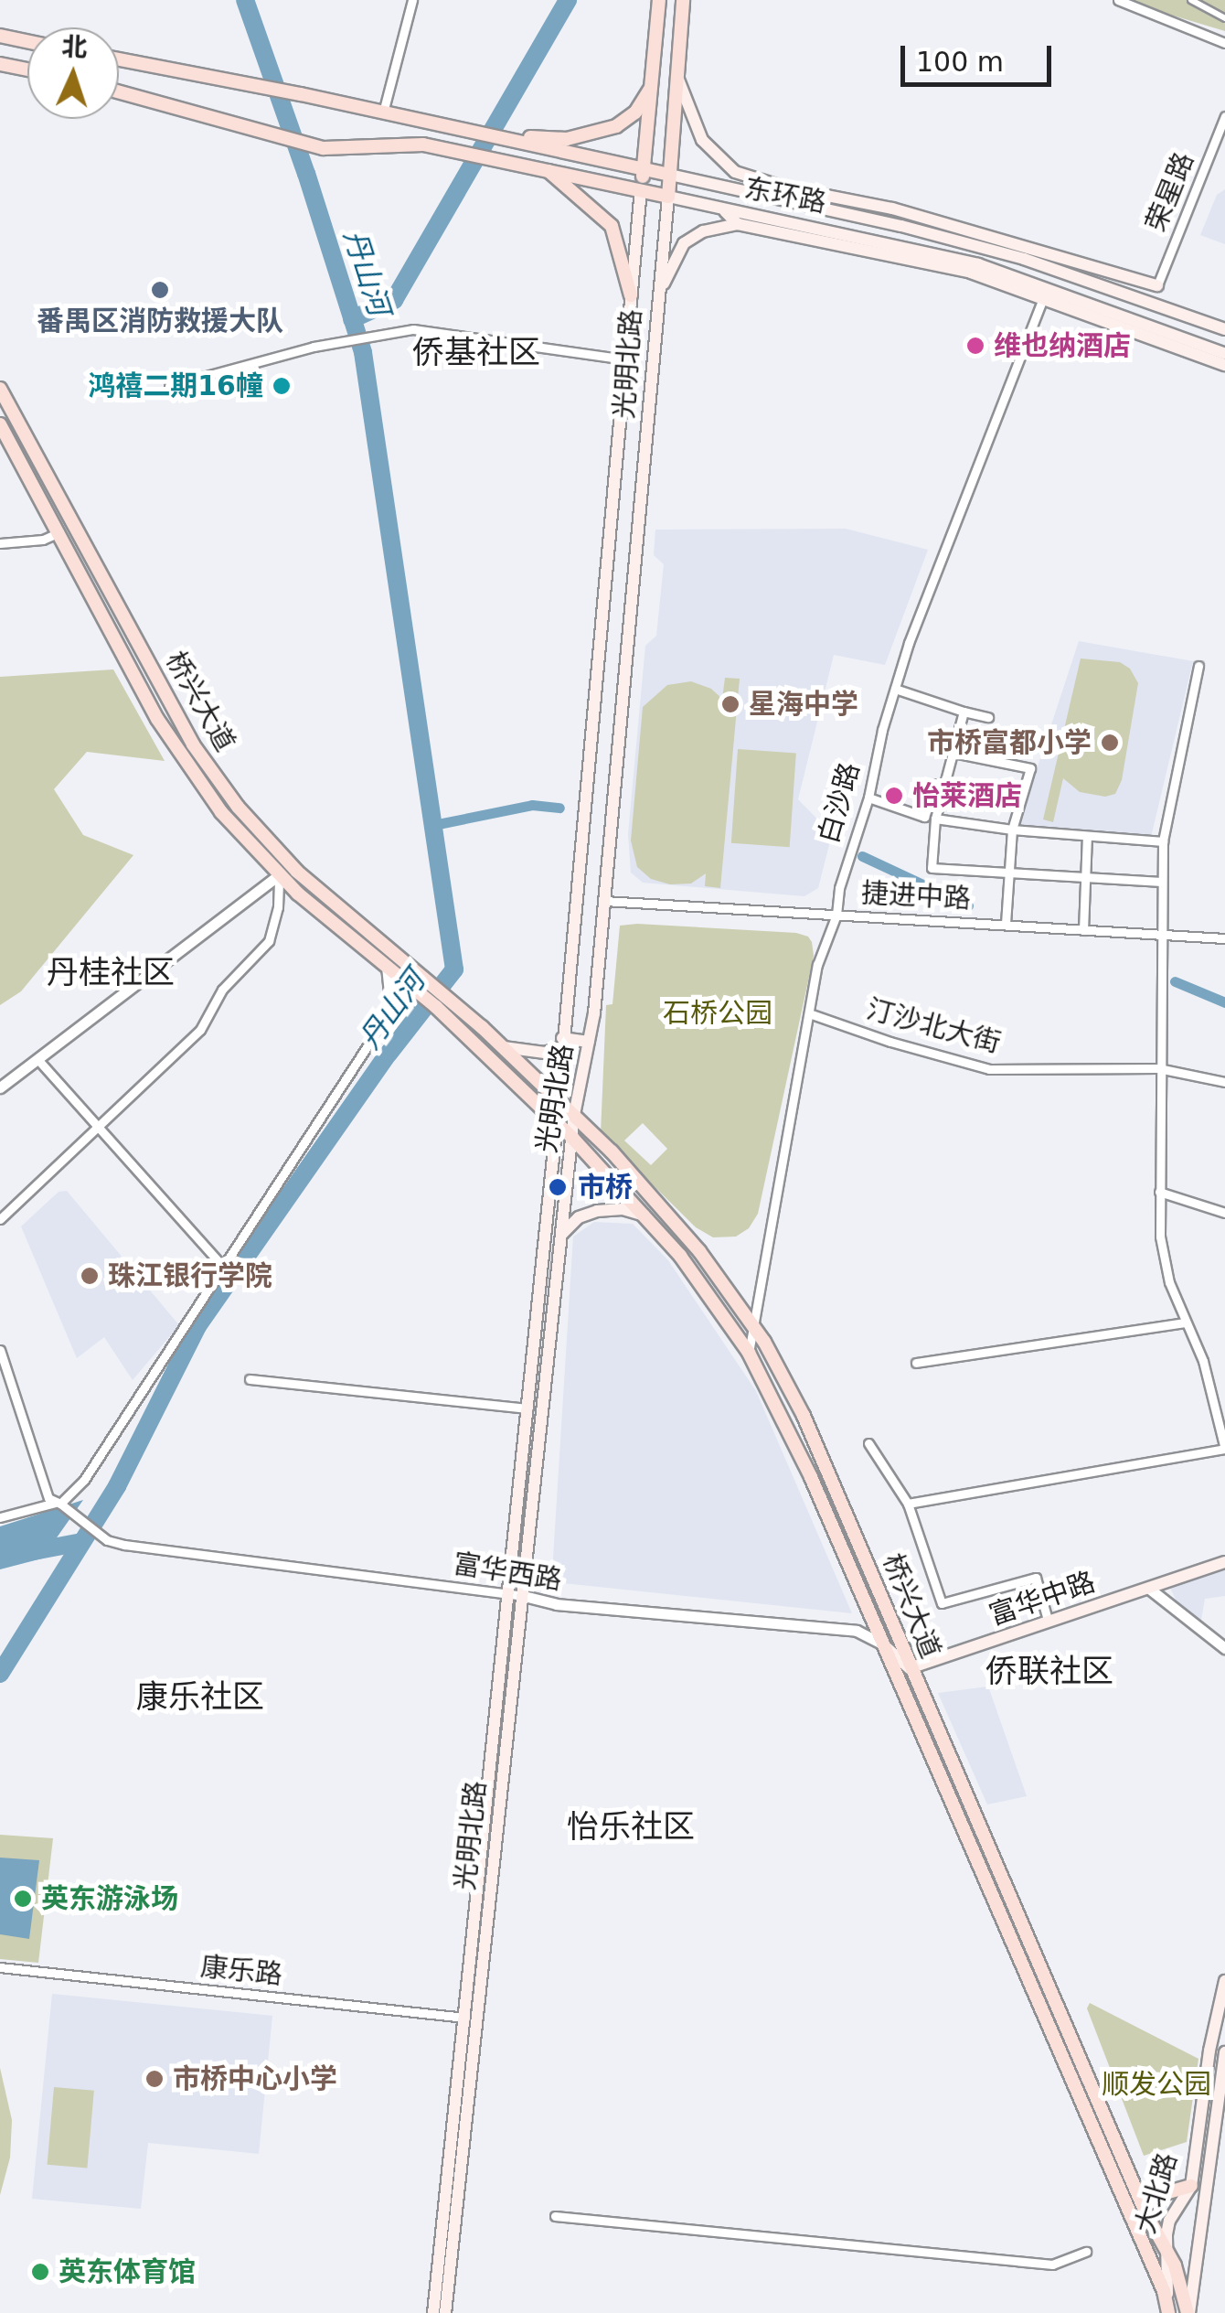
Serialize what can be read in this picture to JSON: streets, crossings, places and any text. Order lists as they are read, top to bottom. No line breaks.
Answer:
{"streets":{"main road":["东环路","光明北路","桥兴大道","富华中路","大北路"],"street":["荣星路","白沙路","捷进中路","汀沙北大街","富华西路","康乐路"]},"crossings":[["东环路","光明北路"],["东环路","白沙路"],["光明北路","桥兴大道"],["光明北路","捷进中路"],["光明北路","富华西路"],["光明北路","康乐路"],["桥兴大道","白沙路"],["桥兴大道","富华西路"],["桥兴大道","富华中路"],["桥兴大道","大北路"],["白沙路","捷进中路"],["白沙路","汀沙北大街"]],"districts":["侨基社区","丹桂社区","侨联社区","康乐社区","怡乐社区"],"water":["丹山河"],"parks":["石桥公园","顺发公园"],"places":["番禺区消防救援大队","维也纳酒店","鸿禧二期16幢","星海中学","市桥富都小学","怡莱酒店","市桥","珠江银行学院","英东游泳场","市桥中心小学","英东体育馆"],"scale_bar":"100 m","north":"top"}
